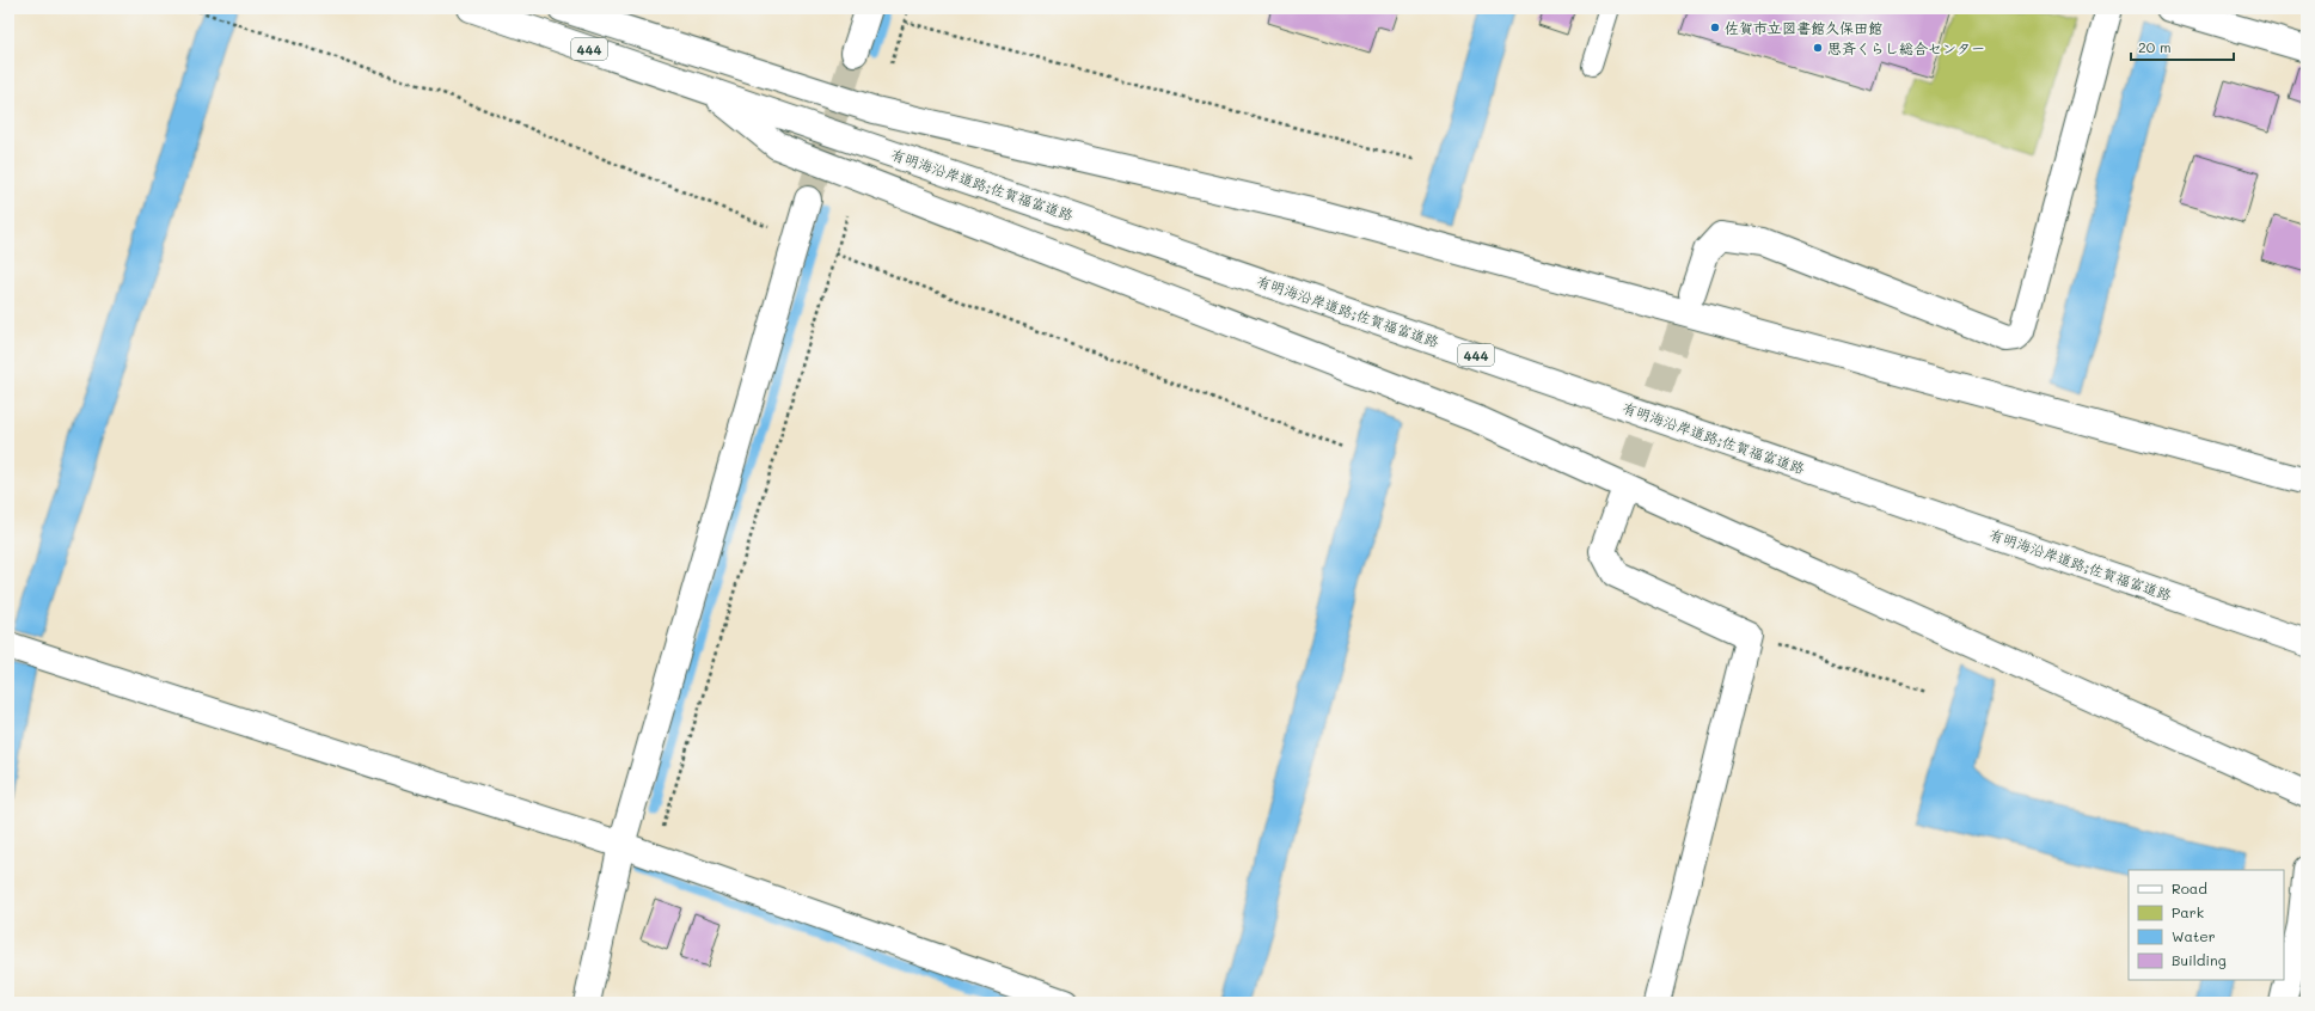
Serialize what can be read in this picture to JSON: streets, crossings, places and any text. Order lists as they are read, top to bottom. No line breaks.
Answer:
{"streets":{"main road":["444","有明海沿岸道路;佐賀福富道路"]},"places":["佐賀市立図書館久保田館","思斉くらし総合センター"],"legend":["Road","Park","Water","Building"],"scale_bar":"20 m"}
